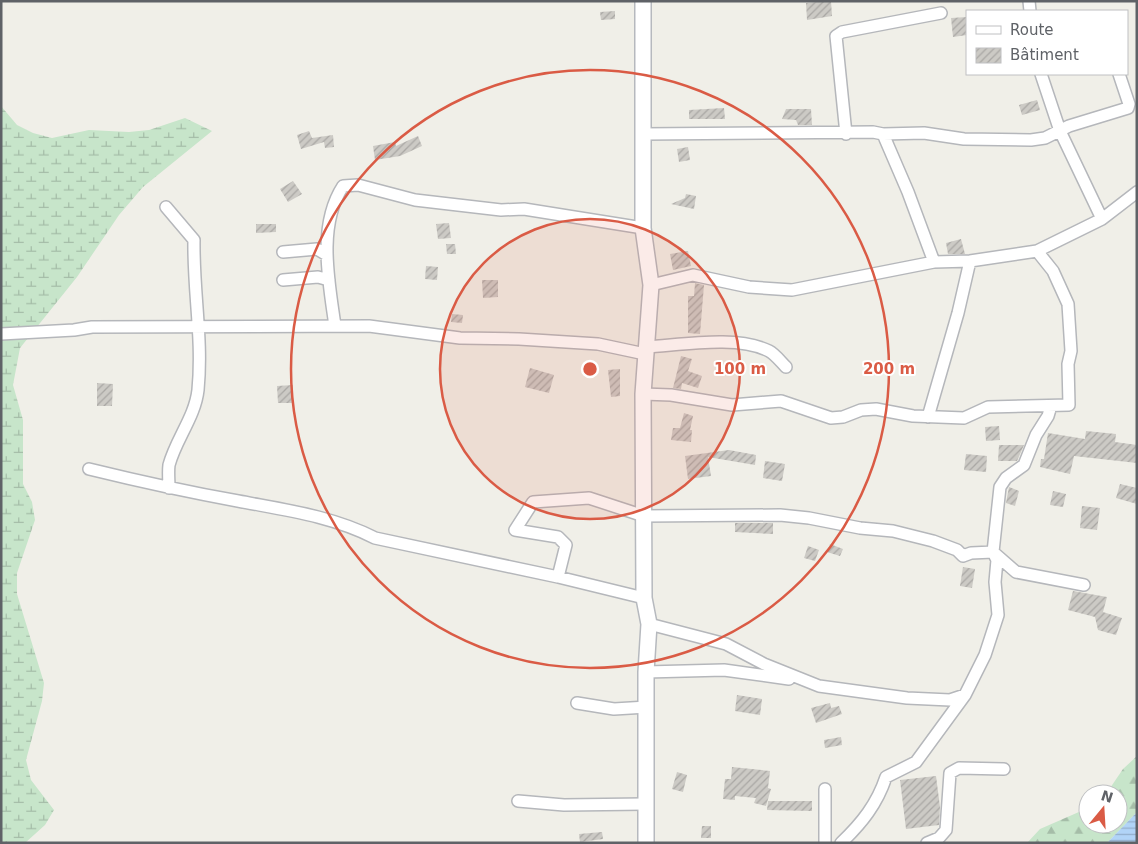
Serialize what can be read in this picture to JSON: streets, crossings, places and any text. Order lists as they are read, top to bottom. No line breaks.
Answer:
{"legend":["Route","Bâtiment"],"north":"top","rings":["100 m","200 m"]}
